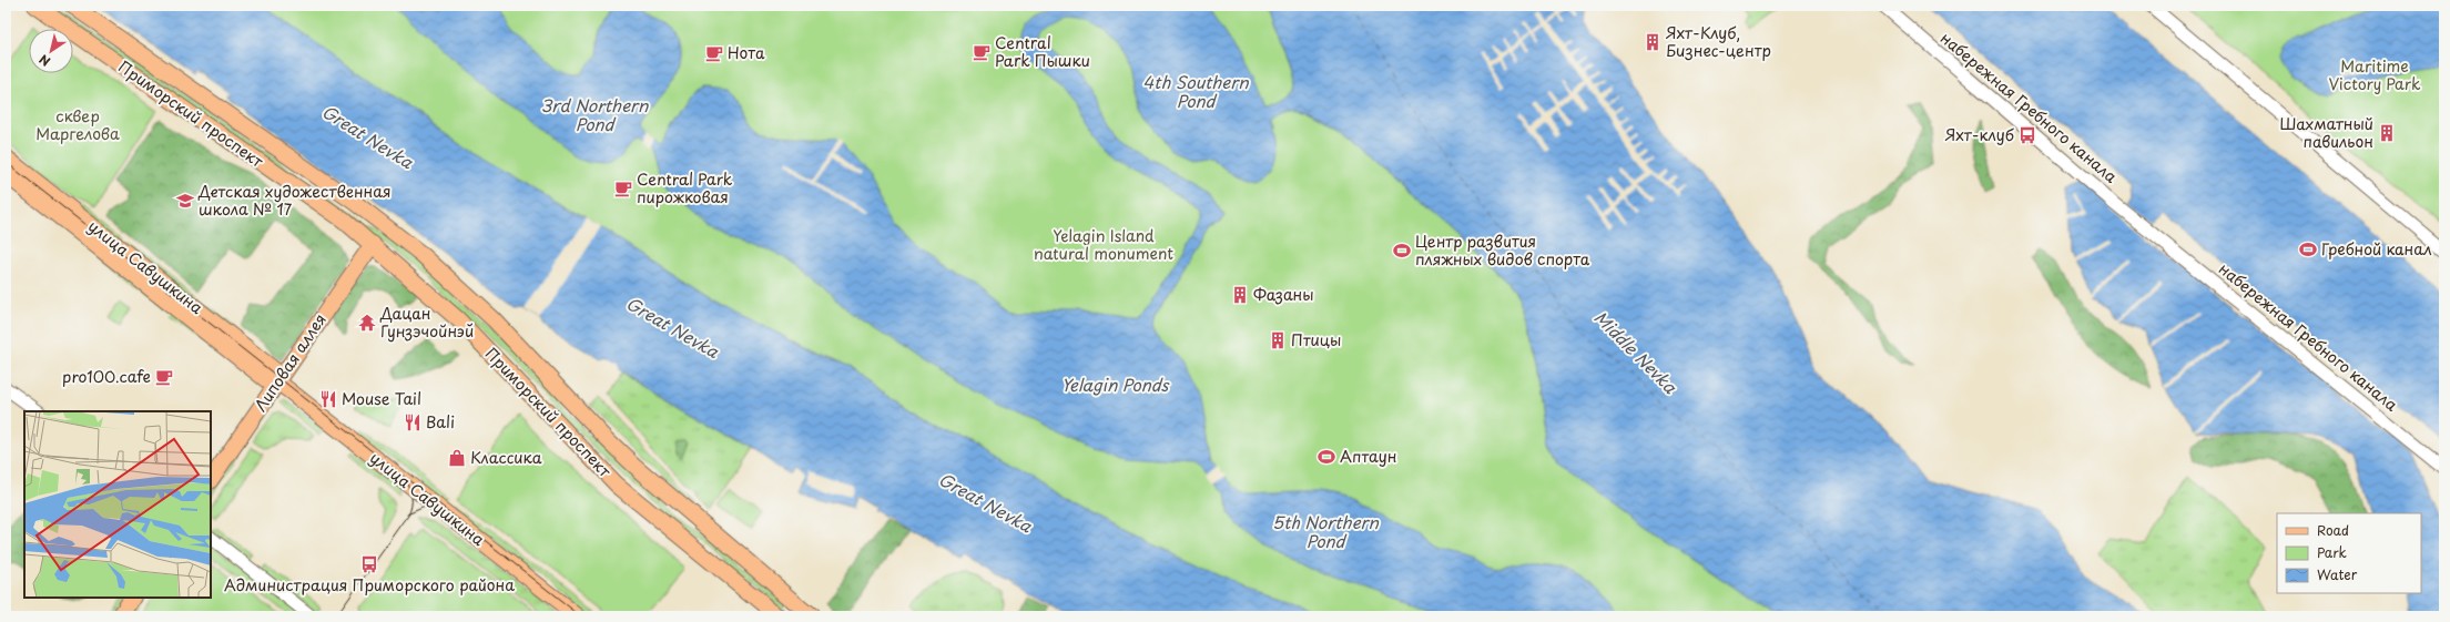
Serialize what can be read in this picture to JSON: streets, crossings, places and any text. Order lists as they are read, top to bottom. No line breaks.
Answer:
{"streets":{"main road":["Приморский проспект","улица Савушкина","Липовая аллея"],"street":["набережная Гребного канала"]},"crossings":[["Приморский проспект","Липовая аллея"],["улица Савушкина","Липовая аллея"]],"water":["4th Southern Pond","3rd Northern Pond","Great Nevka","Middle Nevka","Yelagin Ponds","5th Northern Pond"],"parks":["Maritime Victory Park","сквер Маргелова","Yelagin Island natural monument"],"places":{"building":["Яхт-Клуб, Бизнес-центр","Шахматный павильон","Фазаны","Птицы"],"cafe":["Central Park Пышки","Нота","Central Park пирожковая","pro100.cafe"],"bus stop":["Яхт-клуб","Администрация Приморского района"],"school or university":["Детская художественная школа № 17"],"sports":["Гребной канал","Центр развития пляжных видов спорта","Аптаун"],"temple":["Дацан Гунзэчойнэй"],"restaurant":["Mouse Tail","Bali"],"shop":["Классика"]},"legend":["Road","Park","Water"],"north":"bottom left"}
